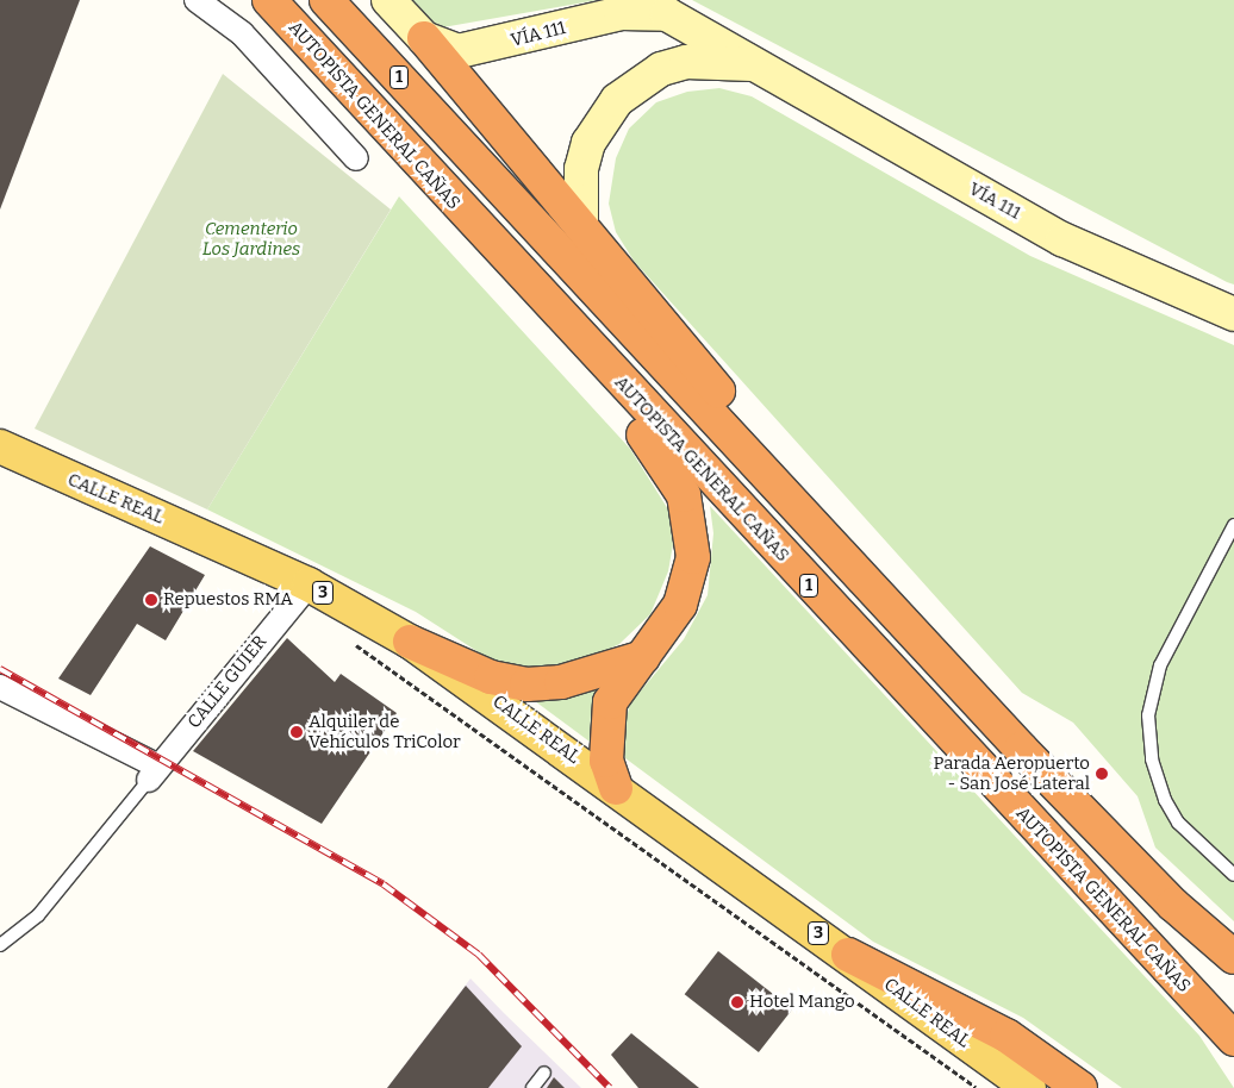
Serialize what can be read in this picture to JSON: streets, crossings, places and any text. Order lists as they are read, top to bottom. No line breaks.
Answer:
{"streets":{"highway":["1","AUTOPISTA GENERAL CAÑAS"],"main road":["VÍA 111","CALLE REAL","3"],"street":["CALLE GUIER"]},"crossings":[["CALLE REAL","CALLE GUIER"]],"parks":["Cementerio Los Jardines"],"places":["Repuestos RMA","Alquiler de Vehículos TriColor","Parada Aeropuerto - San José Lateral","Hotel Mango"]}
